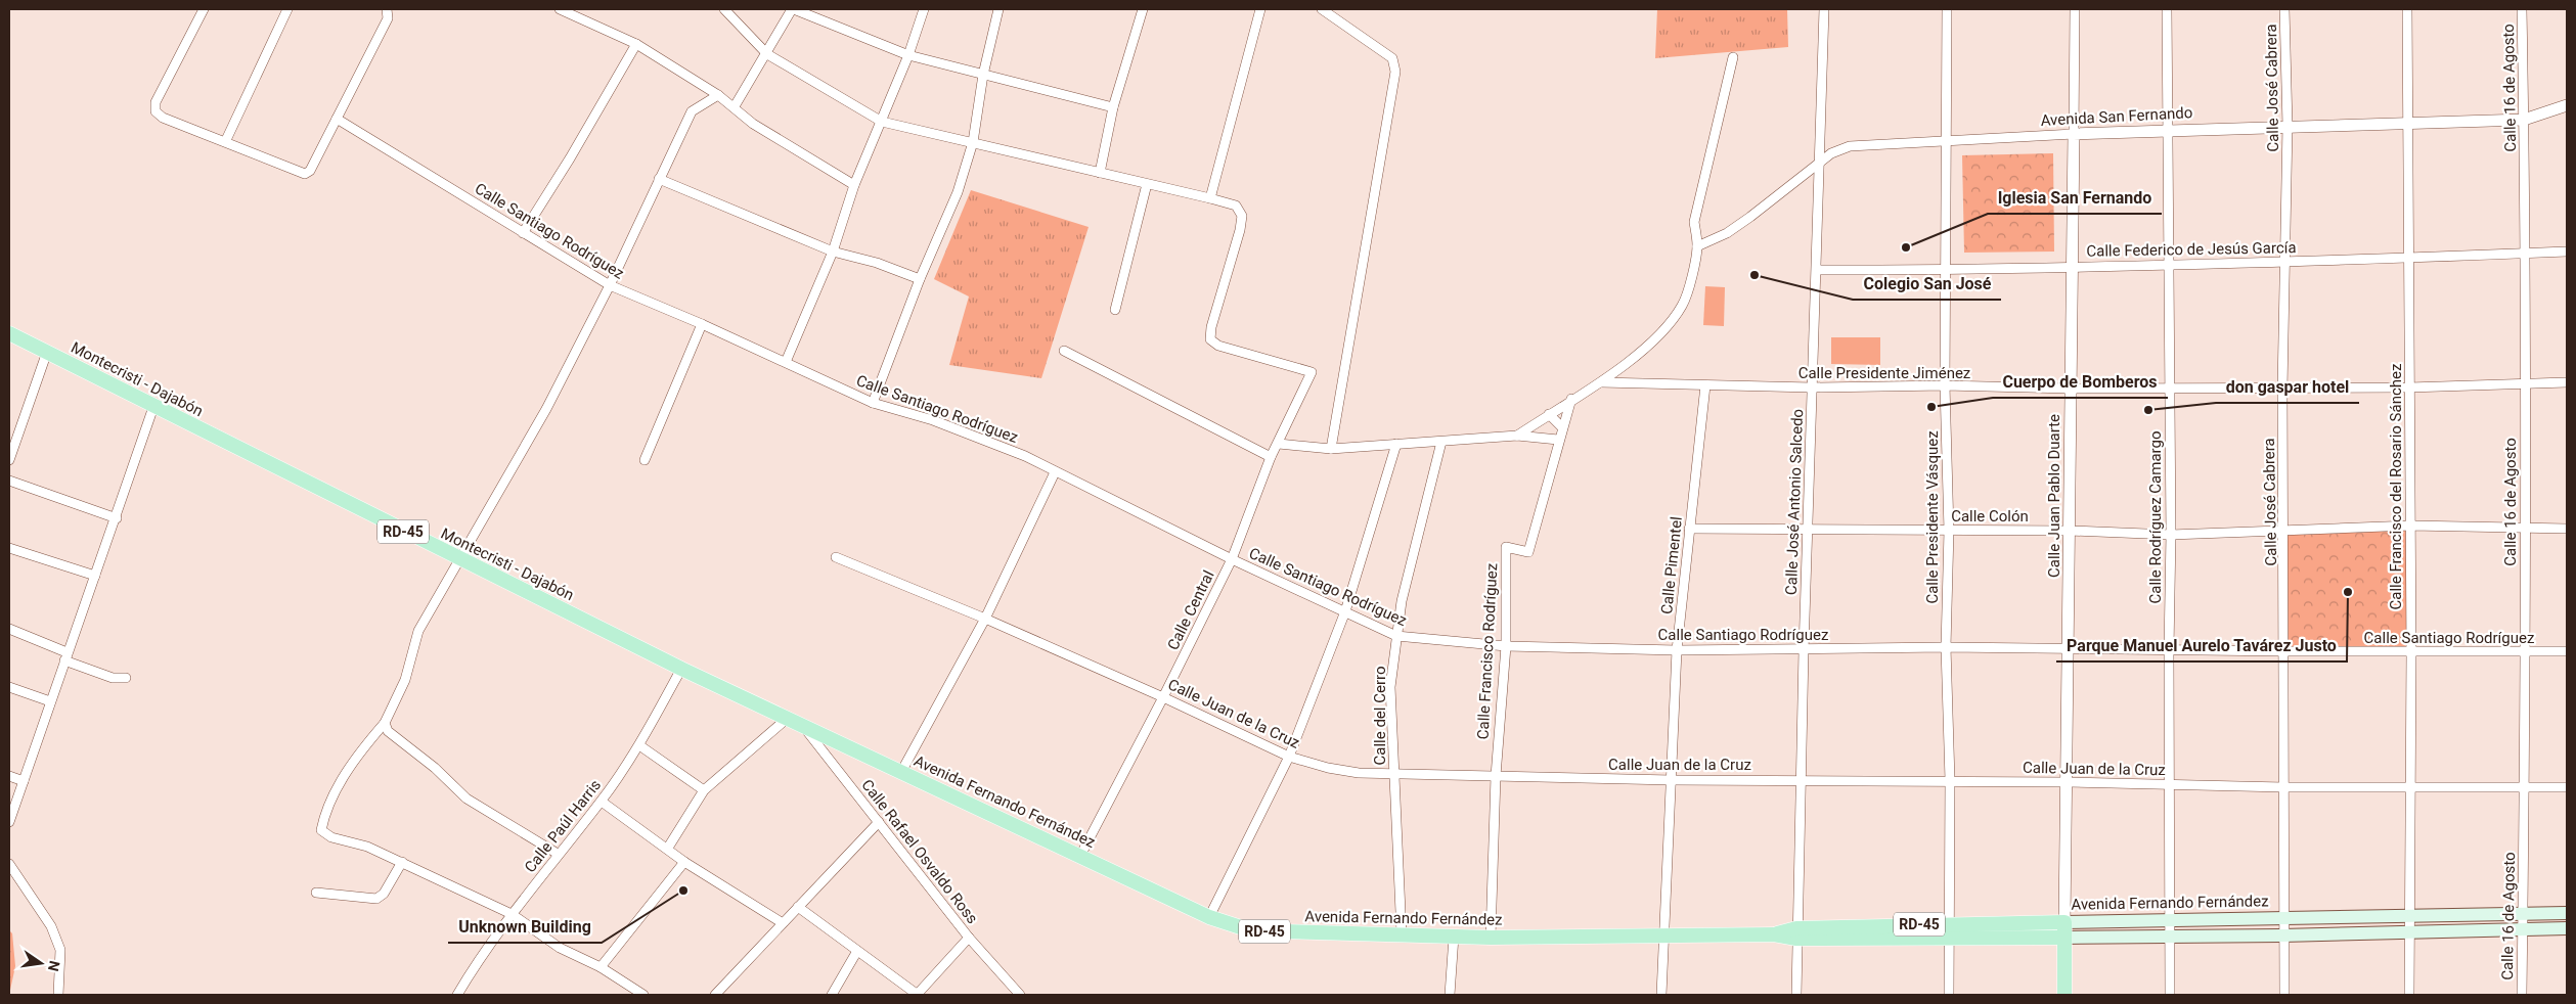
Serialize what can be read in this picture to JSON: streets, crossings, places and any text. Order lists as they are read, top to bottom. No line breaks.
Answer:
{"streets":{"main road":["Montecristi - Dajabón","RD-45","Avenida Fernando Fernández"],"street":["Calle José Cabrera","Calle 16 de Agosto","Avenida San Fernando","Calle Santiago Rodríguez","Calle Federico de Jesús García","Calle Presidente Jiménez","Calle Francisco del Rosario Sánchez","Calle Juan Pablo Duarte","Calle José Antonio Salcedo","Calle Colón","Calle Presidente Vásquez","Calle Rodríguez Camargo","Calle Pimentel","Calle Central","Calle Francisco Rodríguez","Calle Juan de la Cruz","Calle del Cerro","Calle Paúl Harris","Calle Rafael Osvaldo Ross"]},"crossings":[["Calle José Cabrera","Avenida San Fernando"],["Calle José Cabrera","Calle Santiago Rodríguez"],["Calle José Cabrera","Calle Federico de Jesús García"],["Calle José Cabrera","Calle Presidente Jiménez"],["Calle José Cabrera","Calle Colón"],["Calle José Cabrera","Calle Juan de la Cruz"],["Calle José Cabrera","Avenida Fernando Fernández"],["Calle 16 de Agosto","Avenida San Fernando"],["Calle 16 de Agosto","Calle Santiago Rodríguez"],["Calle 16 de Agosto","Calle Federico de Jesús García"],["Calle 16 de Agosto","Calle Presidente Jiménez"],["Calle 16 de Agosto","Calle Colón"],["Calle 16 de Agosto","Calle Juan de la Cruz"],["Calle 16 de Agosto","Avenida Fernando Fernández"],["Avenida San Fernando","Calle Francisco del Rosario Sánchez"],["Avenida San Fernando","Calle Juan Pablo Duarte"],["Avenida San Fernando","Calle José Antonio Salcedo"],["Avenida San Fernando","Calle Presidente Vásquez"],["Avenida San Fernando","Calle Rodríguez Camargo"],["Calle Santiago Rodríguez","Calle Francisco del Rosario Sánchez"],["Calle Santiago Rodríguez","Calle Juan Pablo Duarte"],["Calle Santiago Rodríguez","Calle José Antonio Salcedo"],["Calle Santiago Rodríguez","Calle Presidente Vásquez"],["Calle Santiago Rodríguez","Calle Rodríguez Camargo"],["Calle Santiago Rodríguez","Calle Pimentel"],["Calle Santiago Rodríguez","Calle Central"],["Calle Santiago Rodríguez","Calle Francisco Rodríguez"],["Calle Santiago Rodríguez","Calle del Cerro"],["Calle Federico de Jesús García","Calle Francisco del Rosario Sánchez"],["Calle Federico de Jesús García","Calle Juan Pablo Duarte"],["Calle Federico de Jesús García","Calle José Antonio Salcedo"],["Calle Federico de Jesús García","Calle Presidente Vásquez"],["Calle Federico de Jesús García","Calle Rodríguez Camargo"],["Calle Presidente Jiménez","Calle Francisco del Rosario Sánchez"],["Calle Presidente Jiménez","Calle Juan Pablo Duarte"],["Calle Presidente Jiménez","Calle José Antonio Salcedo"],["Calle Presidente Jiménez","Calle Presidente Vásquez"],["Calle Presidente Jiménez","Calle Rodríguez Camargo"],["Calle Presidente Jiménez","Calle Pimentel"],["Montecristi - Dajabón","Avenida Fernando Fernández"],["Montecristi - Dajabón","Calle Paúl Harris"],["Montecristi - Dajabón","Calle Rafael Osvaldo Ross"],["Calle Francisco del Rosario Sánchez","Calle Colón"],["Calle Francisco del Rosario Sánchez","Calle Juan de la Cruz"],["Calle Francisco del Rosario Sánchez","Avenida Fernando Fernández"],["Calle Juan Pablo Duarte","Calle Colón"],["Calle Juan Pablo Duarte","Calle Juan de la Cruz"],["Calle Juan Pablo Duarte","Avenida Fernando Fernández"],["Calle José Antonio Salcedo","Calle Colón"],["Calle José Antonio Salcedo","Calle Juan de la Cruz"],["Calle José Antonio Salcedo","Avenida Fernando Fernández"],["Calle Colón","Calle Presidente Vásquez"],["Calle Colón","Calle Rodríguez Camargo"],["Calle Colón","Calle Pimentel"],["Calle Presidente Vásquez","Calle Juan de la Cruz"],["Calle Presidente Vásquez","Avenida Fernando Fernández"],["Calle Rodríguez Camargo","Calle Juan de la Cruz"],["Calle Rodríguez Camargo","Avenida Fernando Fernández"],["Calle Pimentel","Calle Juan de la Cruz"],["Calle Pimentel","Avenida Fernando Fernández"],["Calle Central","Calle Juan de la Cruz"],["Calle Central","Avenida Fernando Fernández"],["Calle Francisco Rodríguez","Calle Juan de la Cruz"],["Calle Francisco Rodríguez","Avenida Fernando Fernández"],["Calle Juan de la Cruz","Calle del Cerro"],["Calle del Cerro","Avenida Fernando Fernández"],["Avenida Fernando Fernández","Calle Rafael Osvaldo Ross"]],"places":["Iglesia San Fernando","Colegio San José","Cuerpo de Bomberos","don gaspar hotel","Parque Manuel Aurelo Tavárez Justo","Unknown Building"],"north":"right"}
